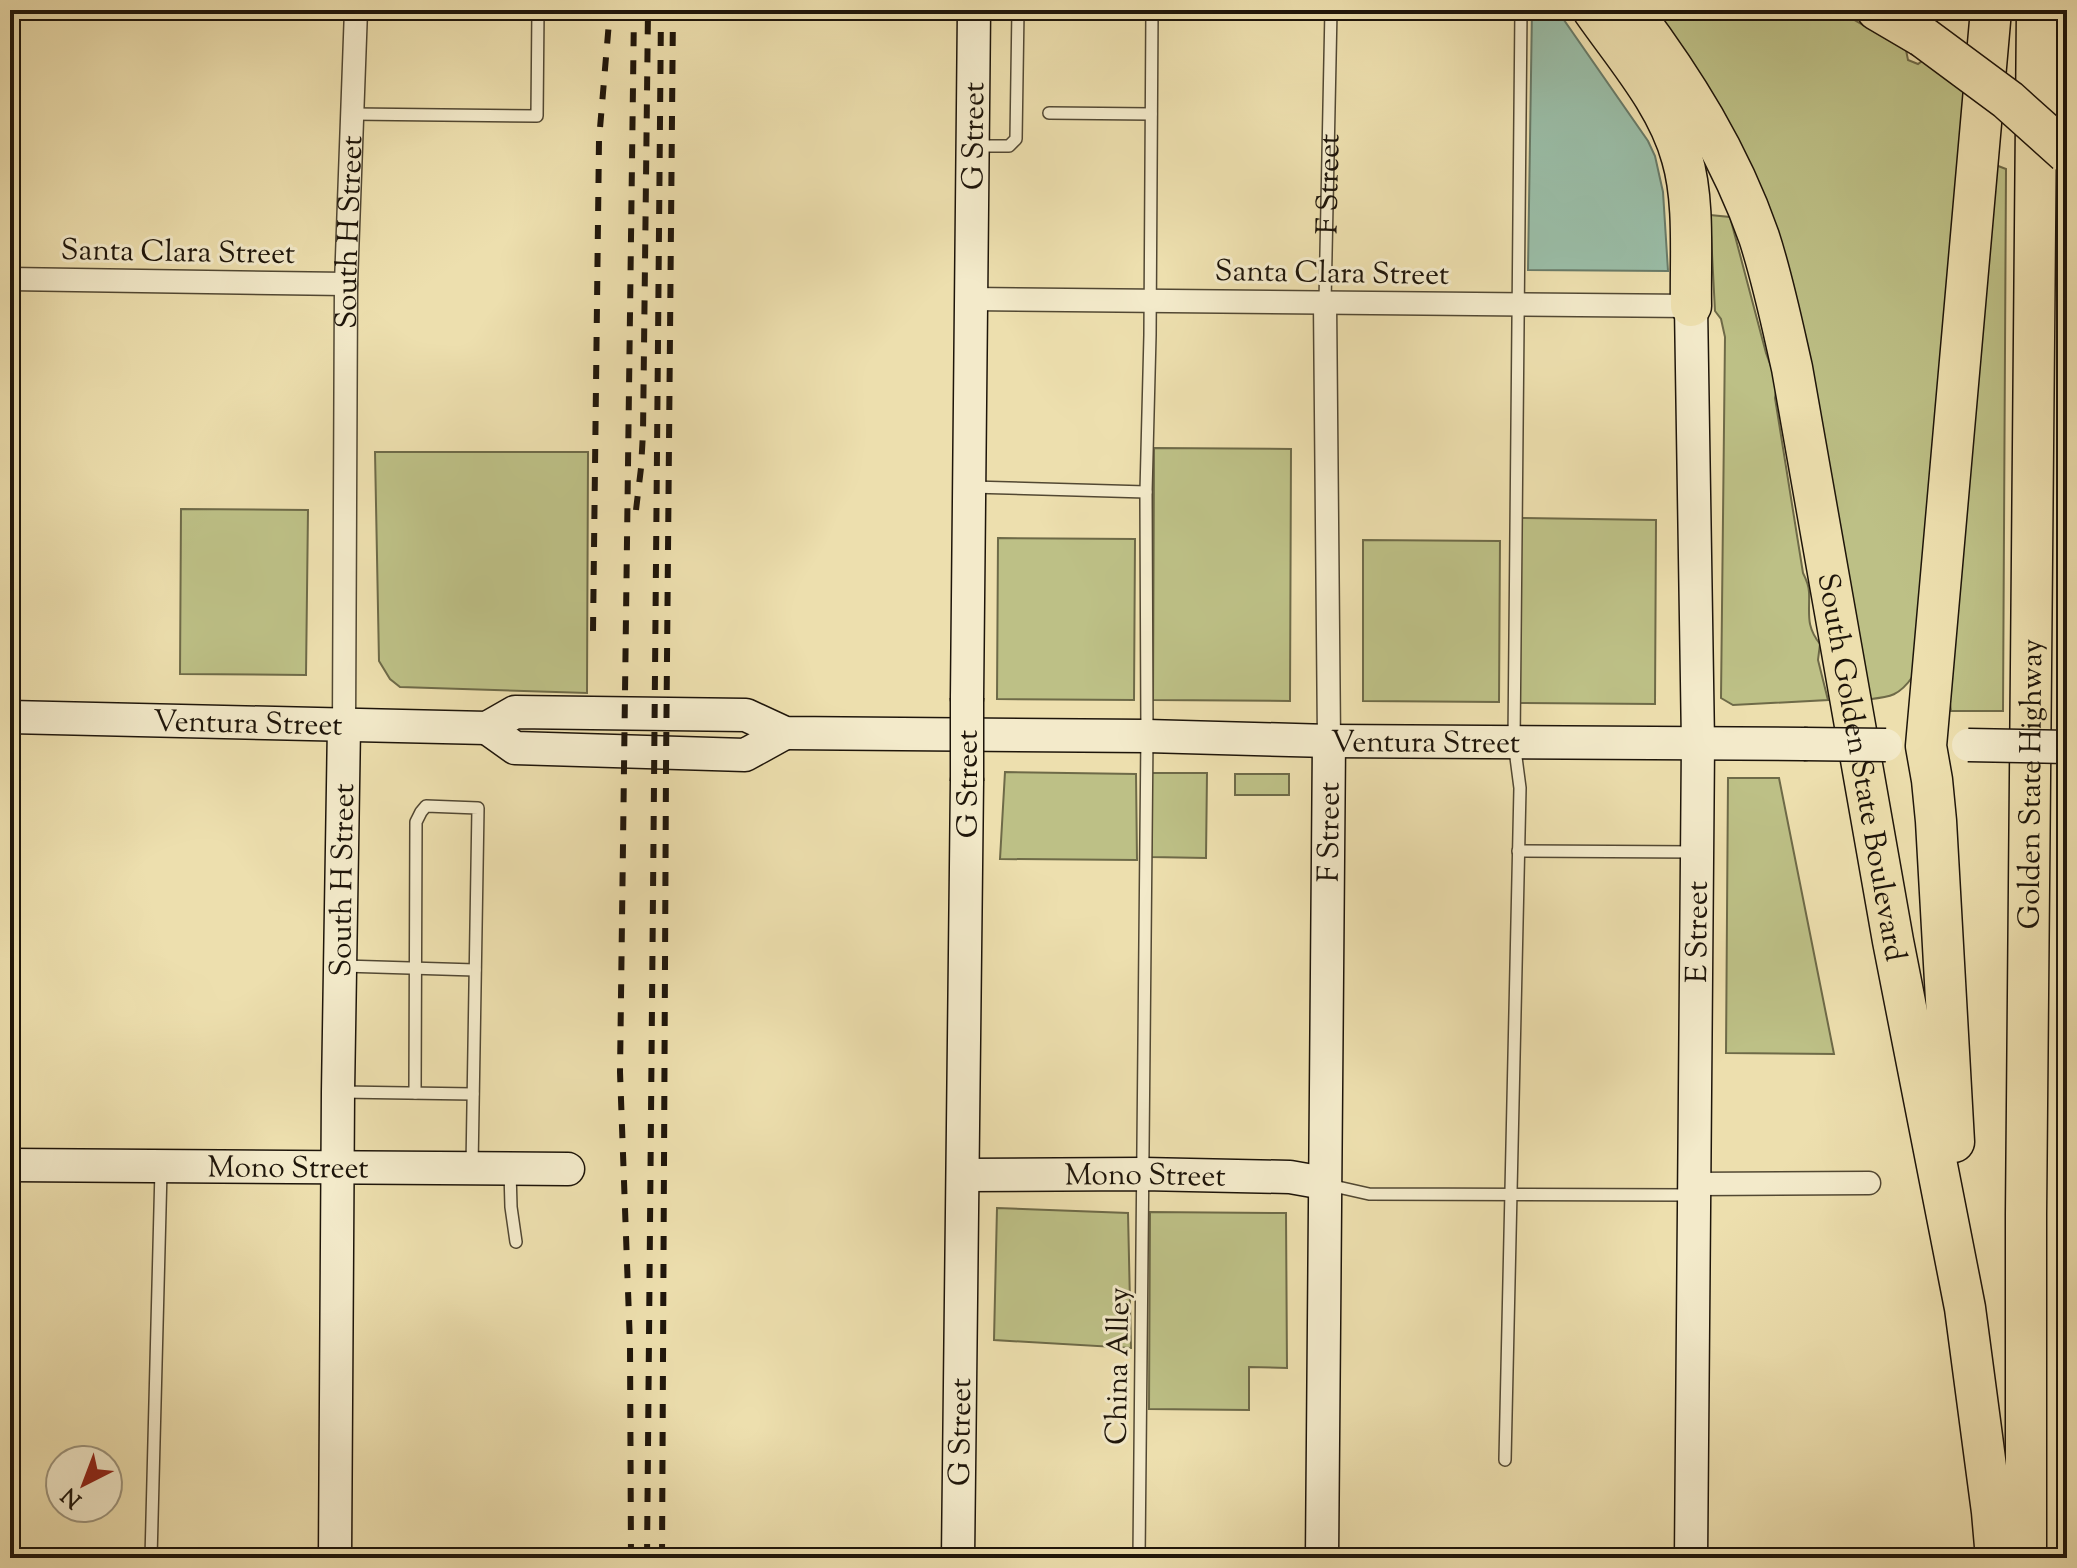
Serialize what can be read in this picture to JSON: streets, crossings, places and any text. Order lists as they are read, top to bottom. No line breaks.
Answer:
{"streets":{"highway":["South Golden State Boulevard","Golden State Highway"],"street":["G Street","F Street","South H Street","Santa Clara Street","Ventura Street","E Street","Mono Street"],"lane":["China Alley"]},"crossings":[["G Street","Santa Clara Street"],["G Street","Mono Street"],["F Street","Santa Clara Street"],["F Street","Ventura Street"],["F Street","Mono Street"],["South H Street","Santa Clara Street"],["South H Street","Ventura Street"],["South H Street","Mono Street"],["Santa Clara Street","E Street"],["Santa Clara Street","China Alley"],["Ventura Street","E Street"],["Ventura Street","China Alley"],["Mono Street","China Alley"]],"north":"bottom left"}
